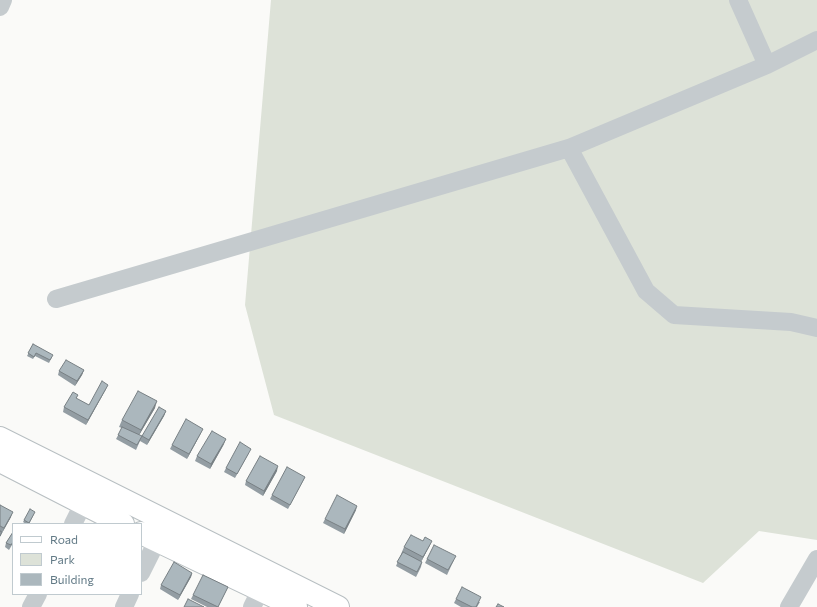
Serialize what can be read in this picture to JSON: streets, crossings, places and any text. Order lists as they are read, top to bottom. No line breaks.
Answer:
{"legend":["Road","Park","Building"]}
